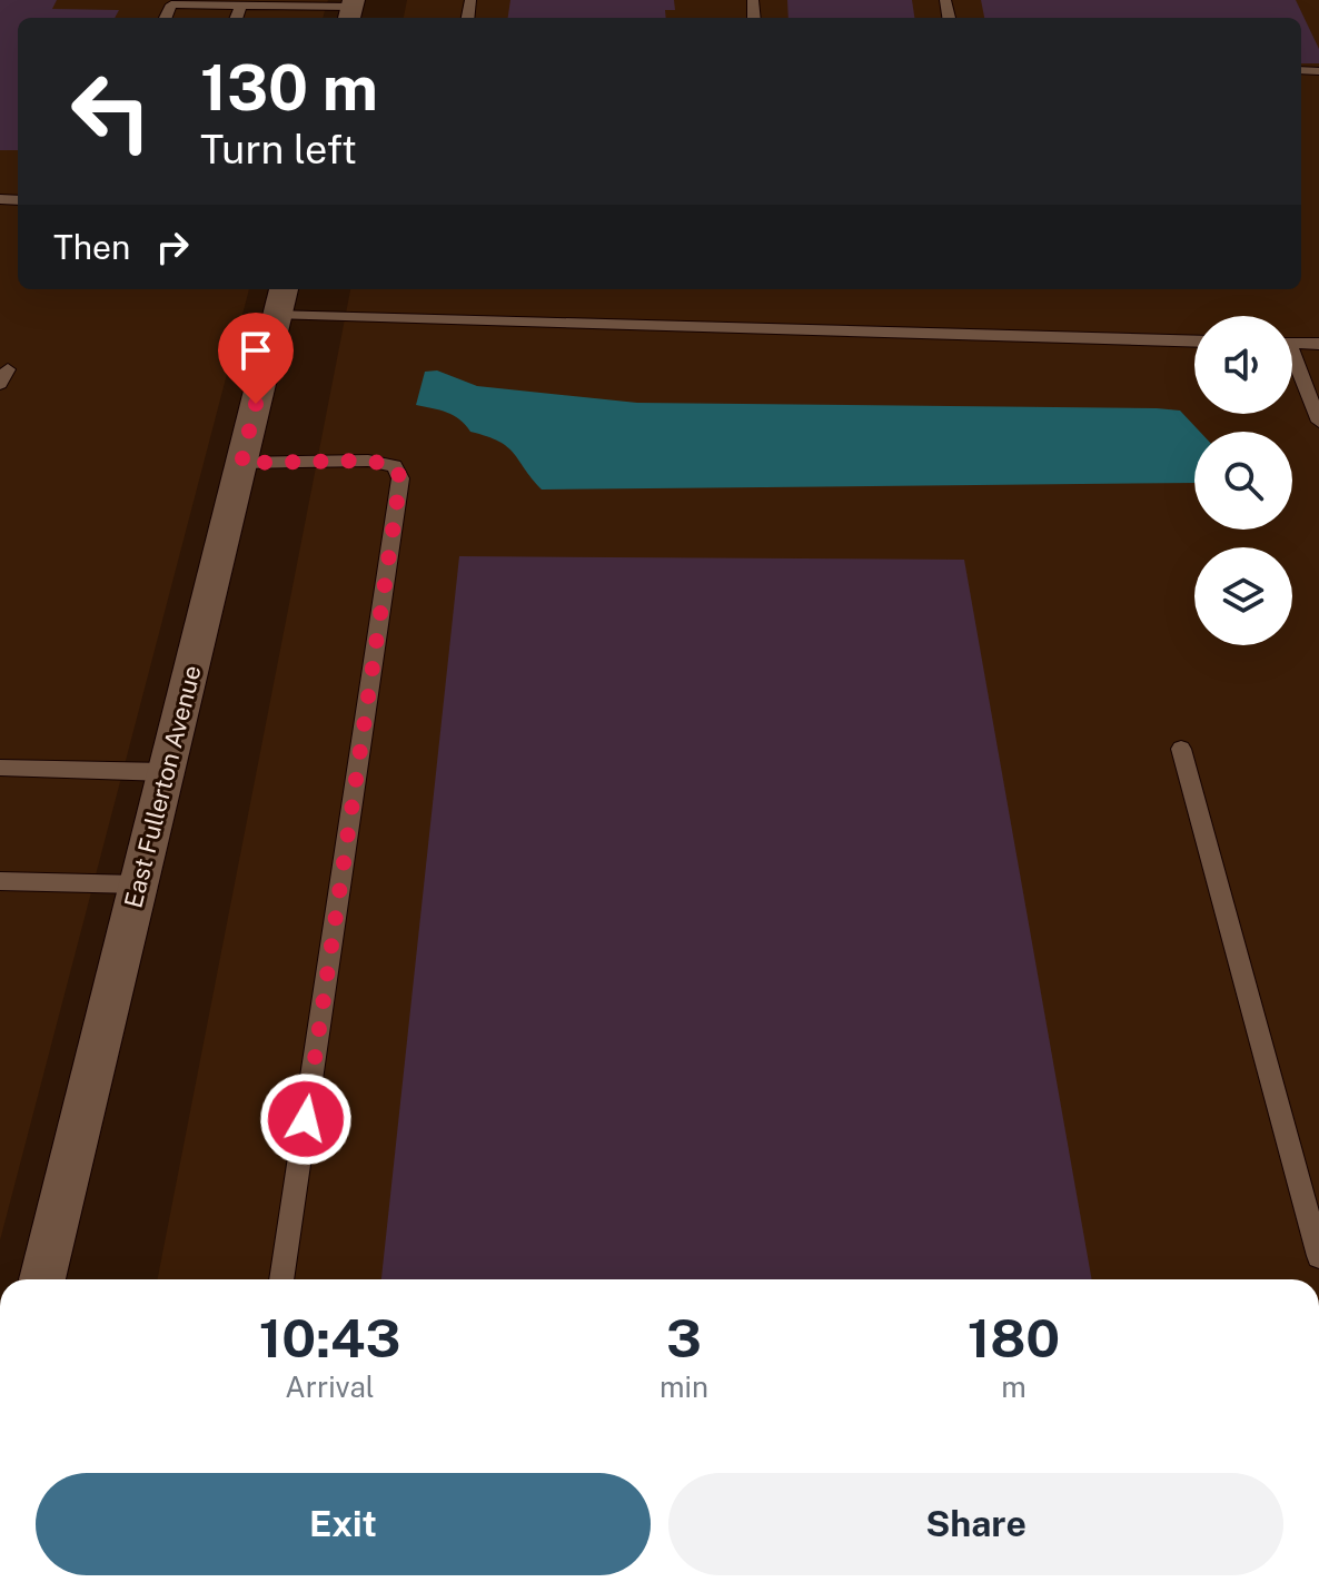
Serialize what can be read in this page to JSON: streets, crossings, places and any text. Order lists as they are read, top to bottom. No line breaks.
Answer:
{"streets":{"street":["East Fullerton Avenue"]},"page":{"turn":["130 m","Turn left"],"then":"Then","eta":["10:43","Arrival","3","min","180","m"],"buttons":["Exit","Share"]}}
